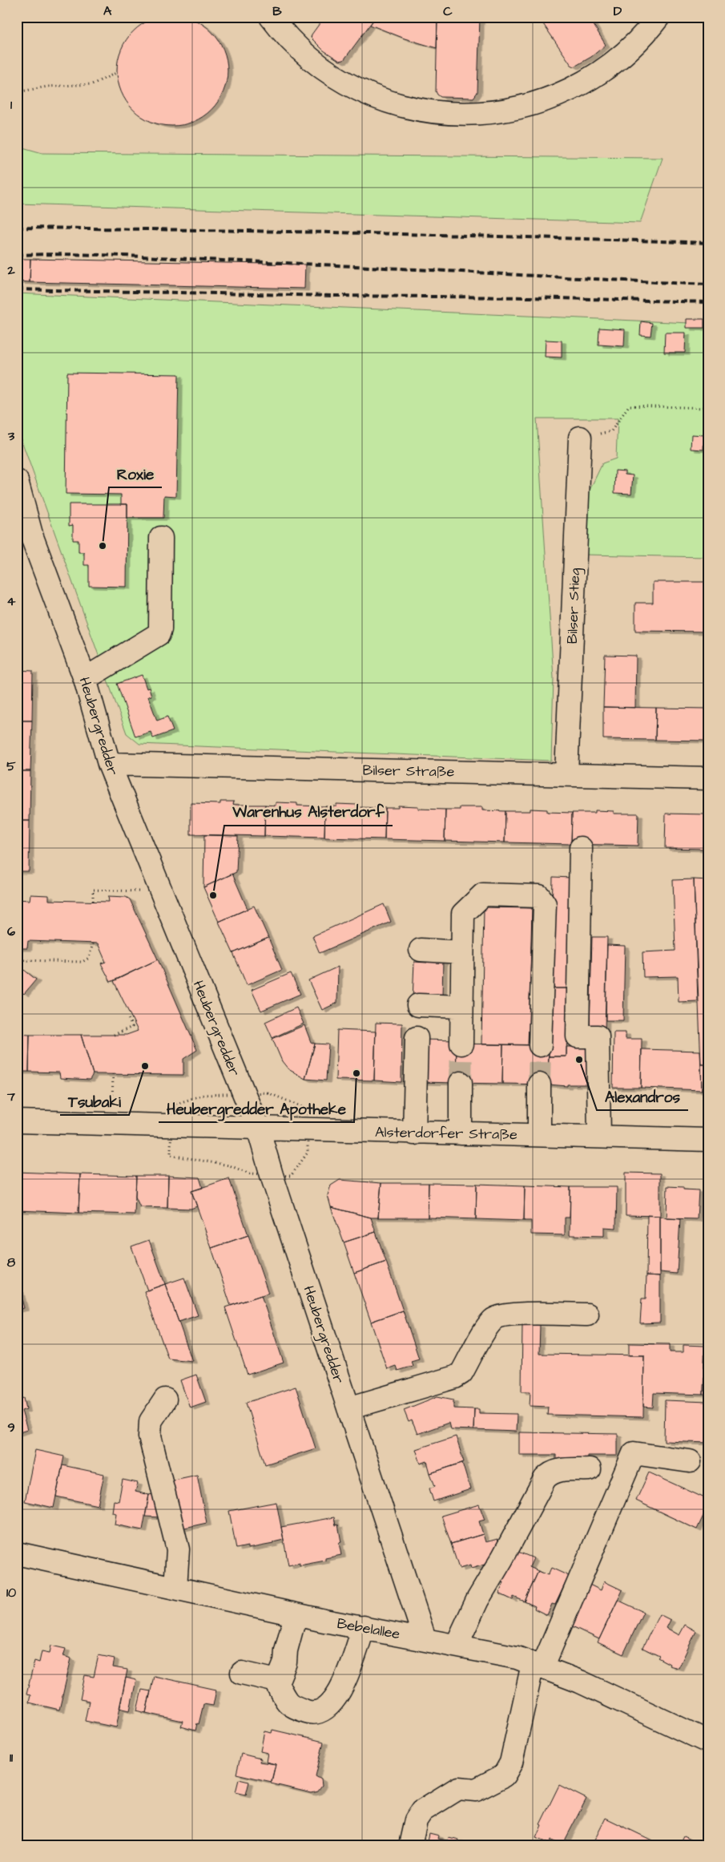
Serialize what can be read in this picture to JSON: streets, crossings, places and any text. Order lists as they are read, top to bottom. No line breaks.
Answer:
{"streets":{"street":["Bilser Stieg","Heubergredder","Bilser Straße","Alsterdorfer Straße","Bebelallee"]},"crossings":[["Bilser Stieg","Bilser Straße"],["Heubergredder","Bilser Straße"],["Heubergredder","Alsterdorfer Straße"],["Heubergredder","Bebelallee"]],"places":["Roxie","Warenhus Alsterdorf","Alexandros","Tsubaki","Heubergredder Apotheke"],"grid":{"columns":["A","B","C","D"],"rows":["1","2","3","4","5","6","7","8","9","10","11"]}}
